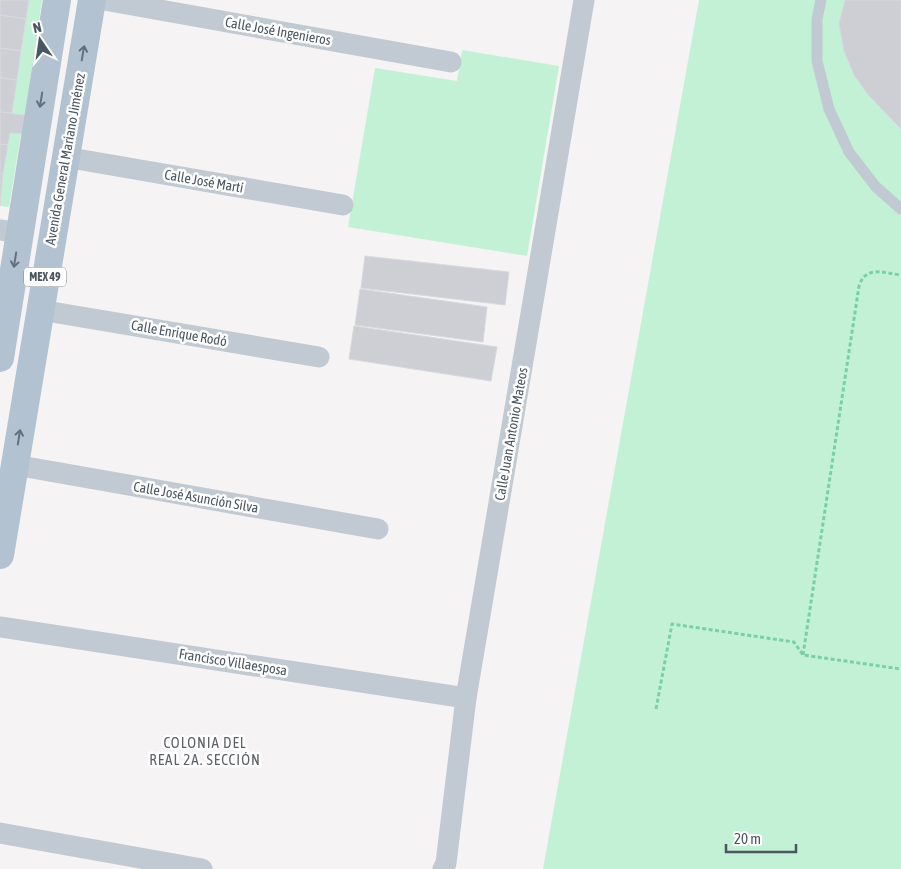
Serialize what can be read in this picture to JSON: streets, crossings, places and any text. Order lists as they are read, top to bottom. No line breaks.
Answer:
{"streets":{"main road":["Avenida General Mariano Jiménez","MEX 49"],"street":["Calle José Ingenieros","Calle José Martí","Calle Enrique Rodó","Calle Juan Antonio Mateos","Calle José Asunción Silva","Francisco Villaesposa"]},"crossings":[["Avenida General Mariano Jiménez","Calle José Martí"],["Avenida General Mariano Jiménez","Calle Enrique Rodó"],["Avenida General Mariano Jiménez","Calle José Asunción Silva"],["Calle Juan Antonio Mateos","Francisco Villaesposa"]],"districts":["COLONIA DEL REAL 2A. SECCIÓN"],"scale_bar":"20 m","north":"top"}
